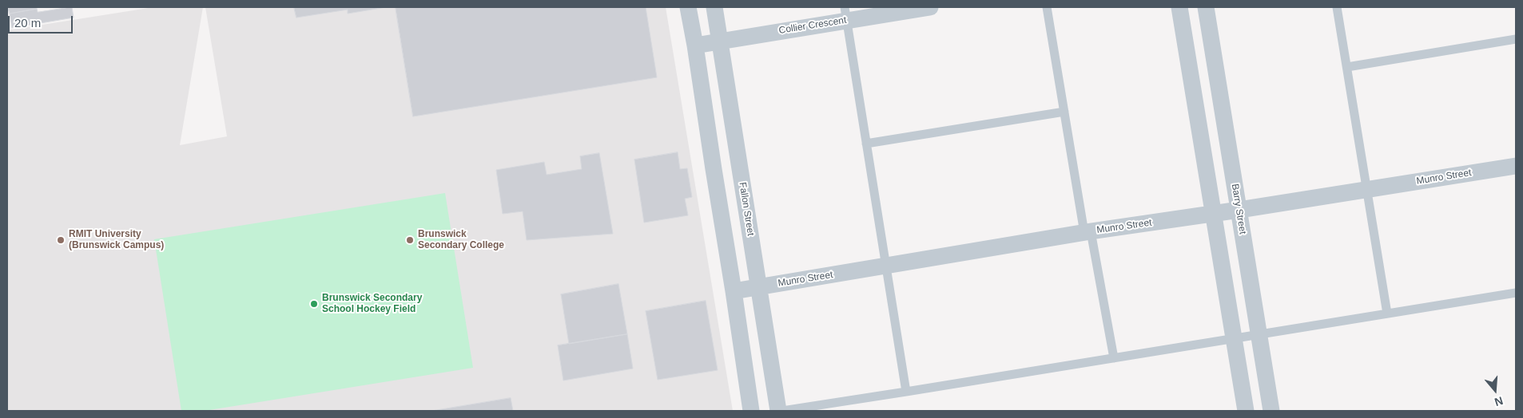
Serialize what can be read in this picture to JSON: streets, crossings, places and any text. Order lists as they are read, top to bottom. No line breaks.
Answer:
{"streets":{"street":["Collier Crescent","Munro Street","Fallon Street","Barry Street"]},"crossings":[["Collier Crescent","Fallon Street"],["Munro Street","Fallon Street"],["Munro Street","Barry Street"]],"places":["RMIT University (Brunswick Campus)","Brunswick Secondary College","Brunswick Secondary School Hockey Field"],"scale_bar":"20 m","north":"bottom"}
